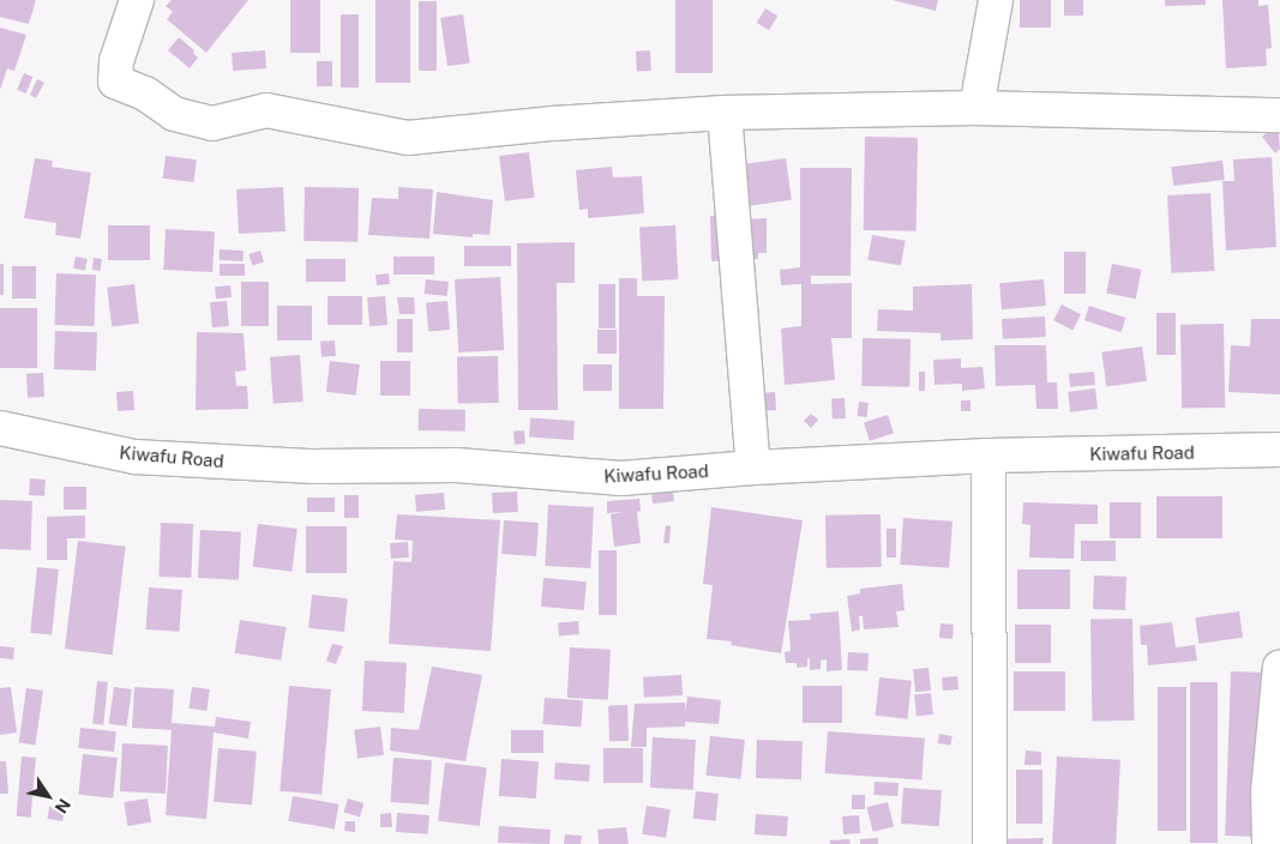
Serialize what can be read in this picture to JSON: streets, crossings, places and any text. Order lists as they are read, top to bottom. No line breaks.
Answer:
{"streets":{"street":["Kiwafu Road"]},"north":"bottom right"}
